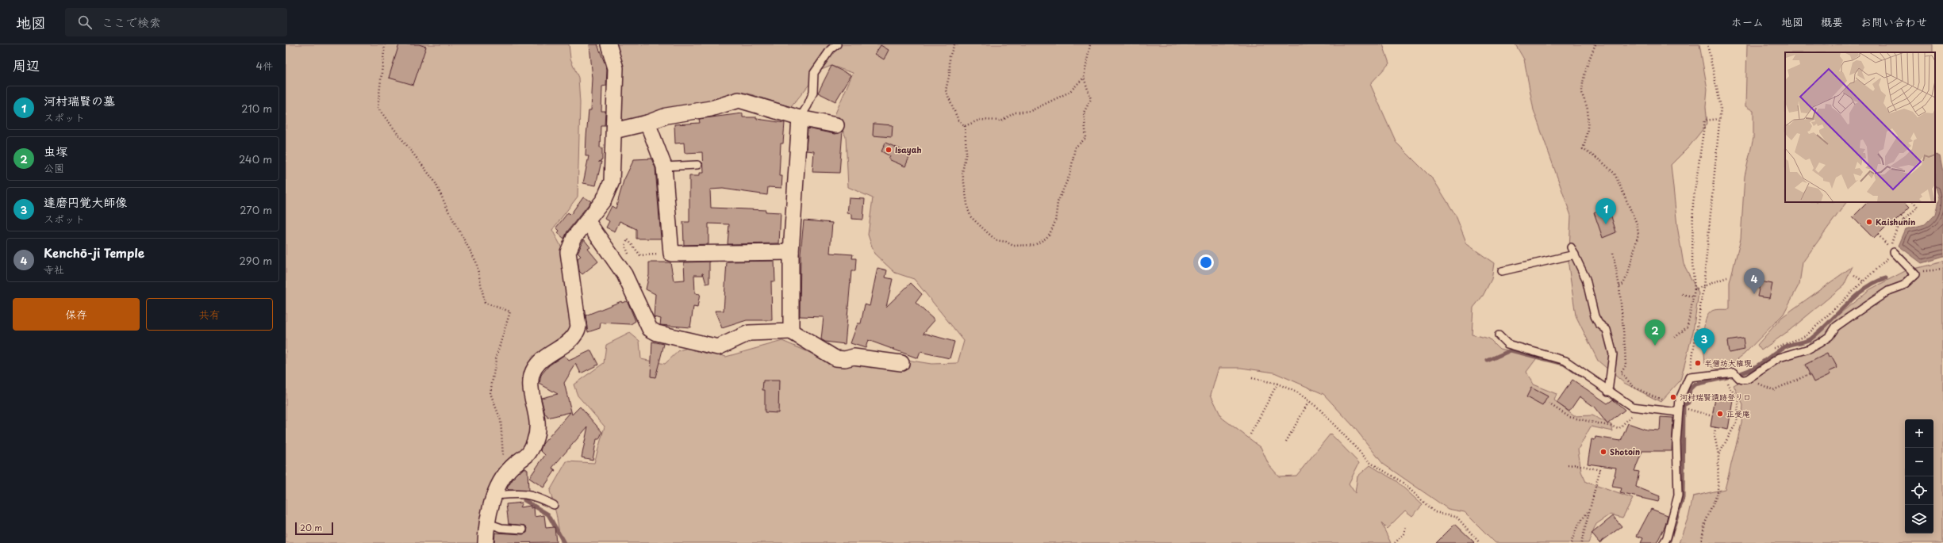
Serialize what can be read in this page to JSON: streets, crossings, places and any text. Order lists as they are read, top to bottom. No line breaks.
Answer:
{"places":["Isayah","Kaishunin","半僧坊大権現","河村瑞賢遺跡登り口","正受庵","Shotoin"],"scale_bar":"20 m","page":{"header":"地図","search":"ここで検索","nav":["ホーム","地図","概要","お問い合わせ"],"heading":["周辺","4件"],"list":[{"mark":"1","name":"河村瑞賢の墓","note":"スポット","value":"210 m"},{"mark":"2","name":"虫塚","note":"公園","value":"240 m"},{"mark":"3","name":"達磨円覚大師像","note":"スポット","value":"270 m"},{"mark":"4","name":"Kenchō-ji Temple","note":"寺社","value":"290 m"}],"pins":["1","4","2","3"],"buttons":["保存","共有"],"map_buttons":["+","−"],"scale":"20 m"}}
